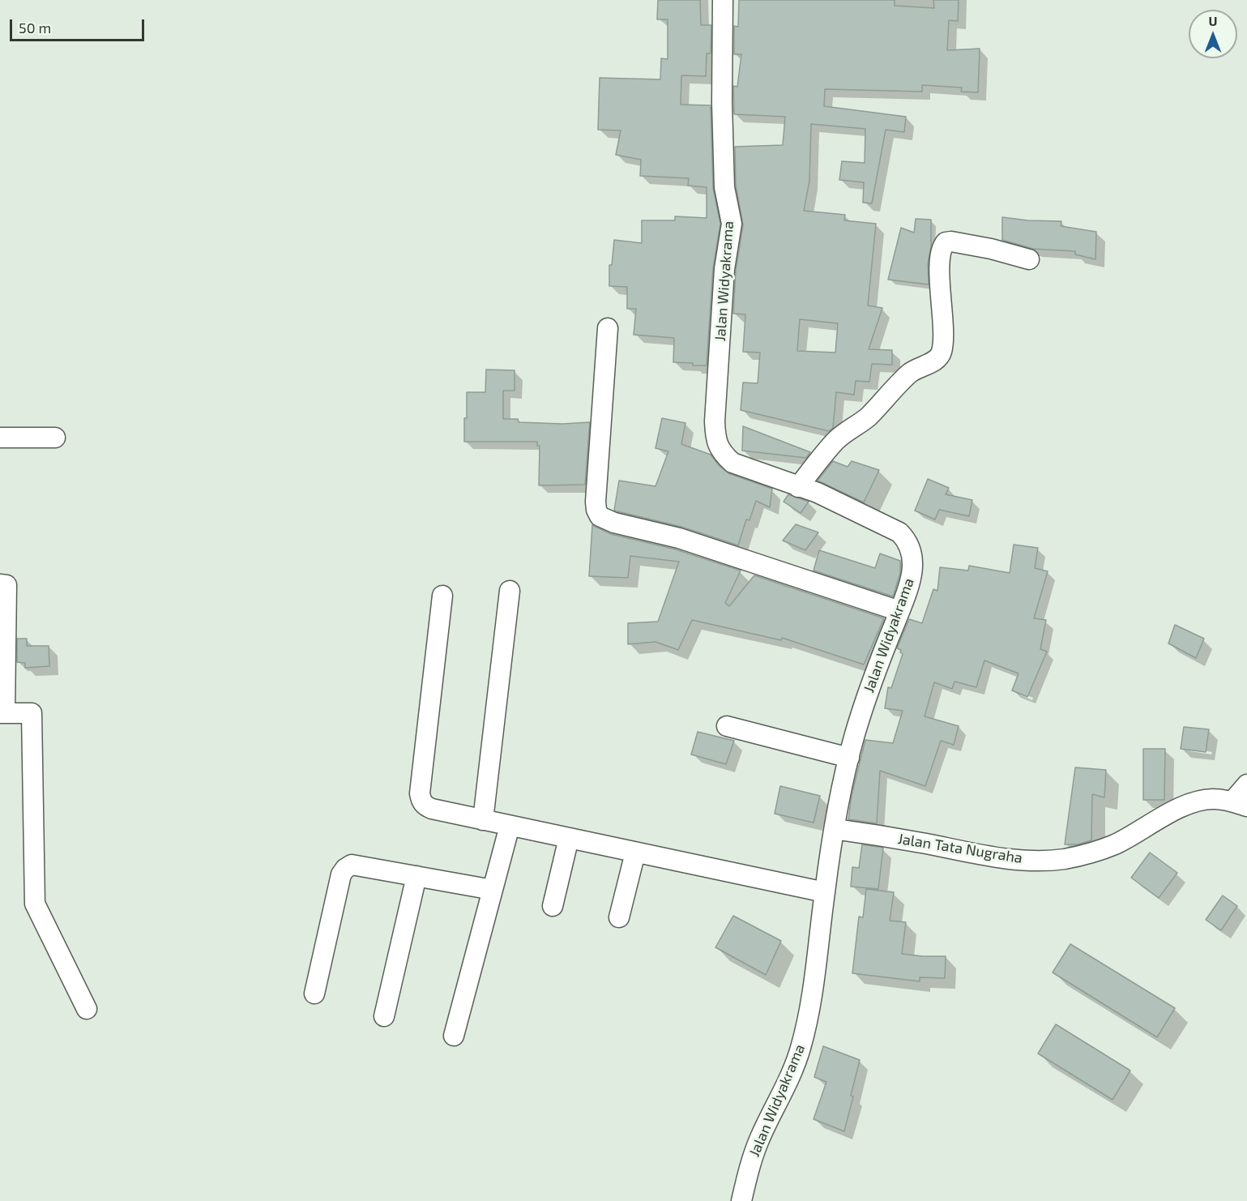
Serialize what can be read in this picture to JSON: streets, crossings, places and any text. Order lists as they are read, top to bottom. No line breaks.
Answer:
{"streets":{"street":["Jalan Widyakrama","Jalan Tata Nugraha"]},"crossings":[["Jalan Widyakrama","Jalan Tata Nugraha"]],"scale_bar":"50 m","north":"top"}
